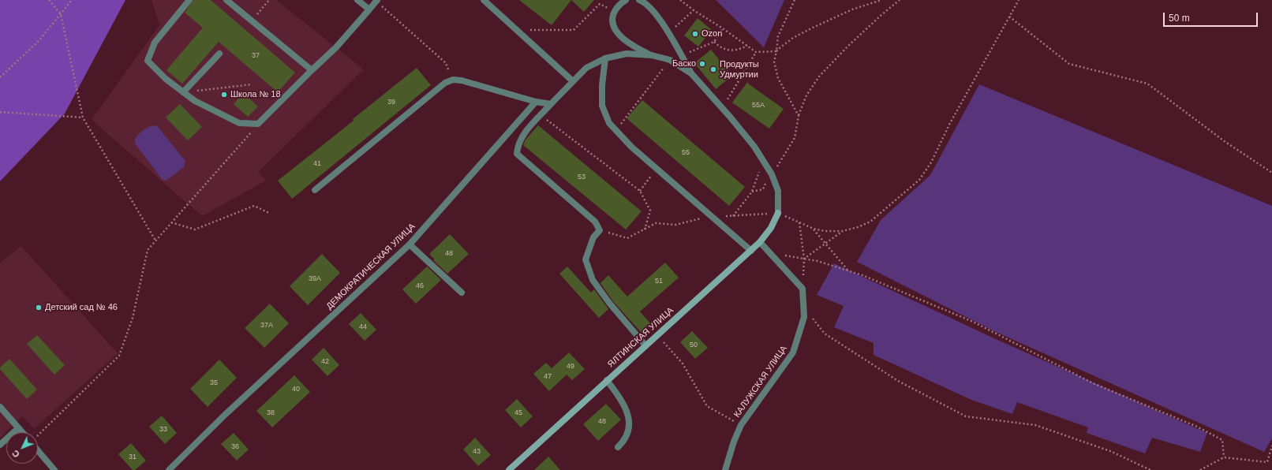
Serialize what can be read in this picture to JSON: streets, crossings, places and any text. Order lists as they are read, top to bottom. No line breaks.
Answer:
{"streets":{"street":["ДЕМОКРАТИЧЕСКАЯ УЛИЦА","ЯЛТИНСКАЯ УЛИЦА","КАЛУЖСКАЯ УЛИЦА"]},"places":["Ozon","Баско","Продукты Удмуртии","Школа № 18","Детский сад № 46"],"house_numbers":["37","39","55А","55","41","53","48","39А","51","46","37А","44","50","42","49","47","35","40","38","45","48","33","36","43","31"],"scale_bar":"50 m","north":"bottom left"}
